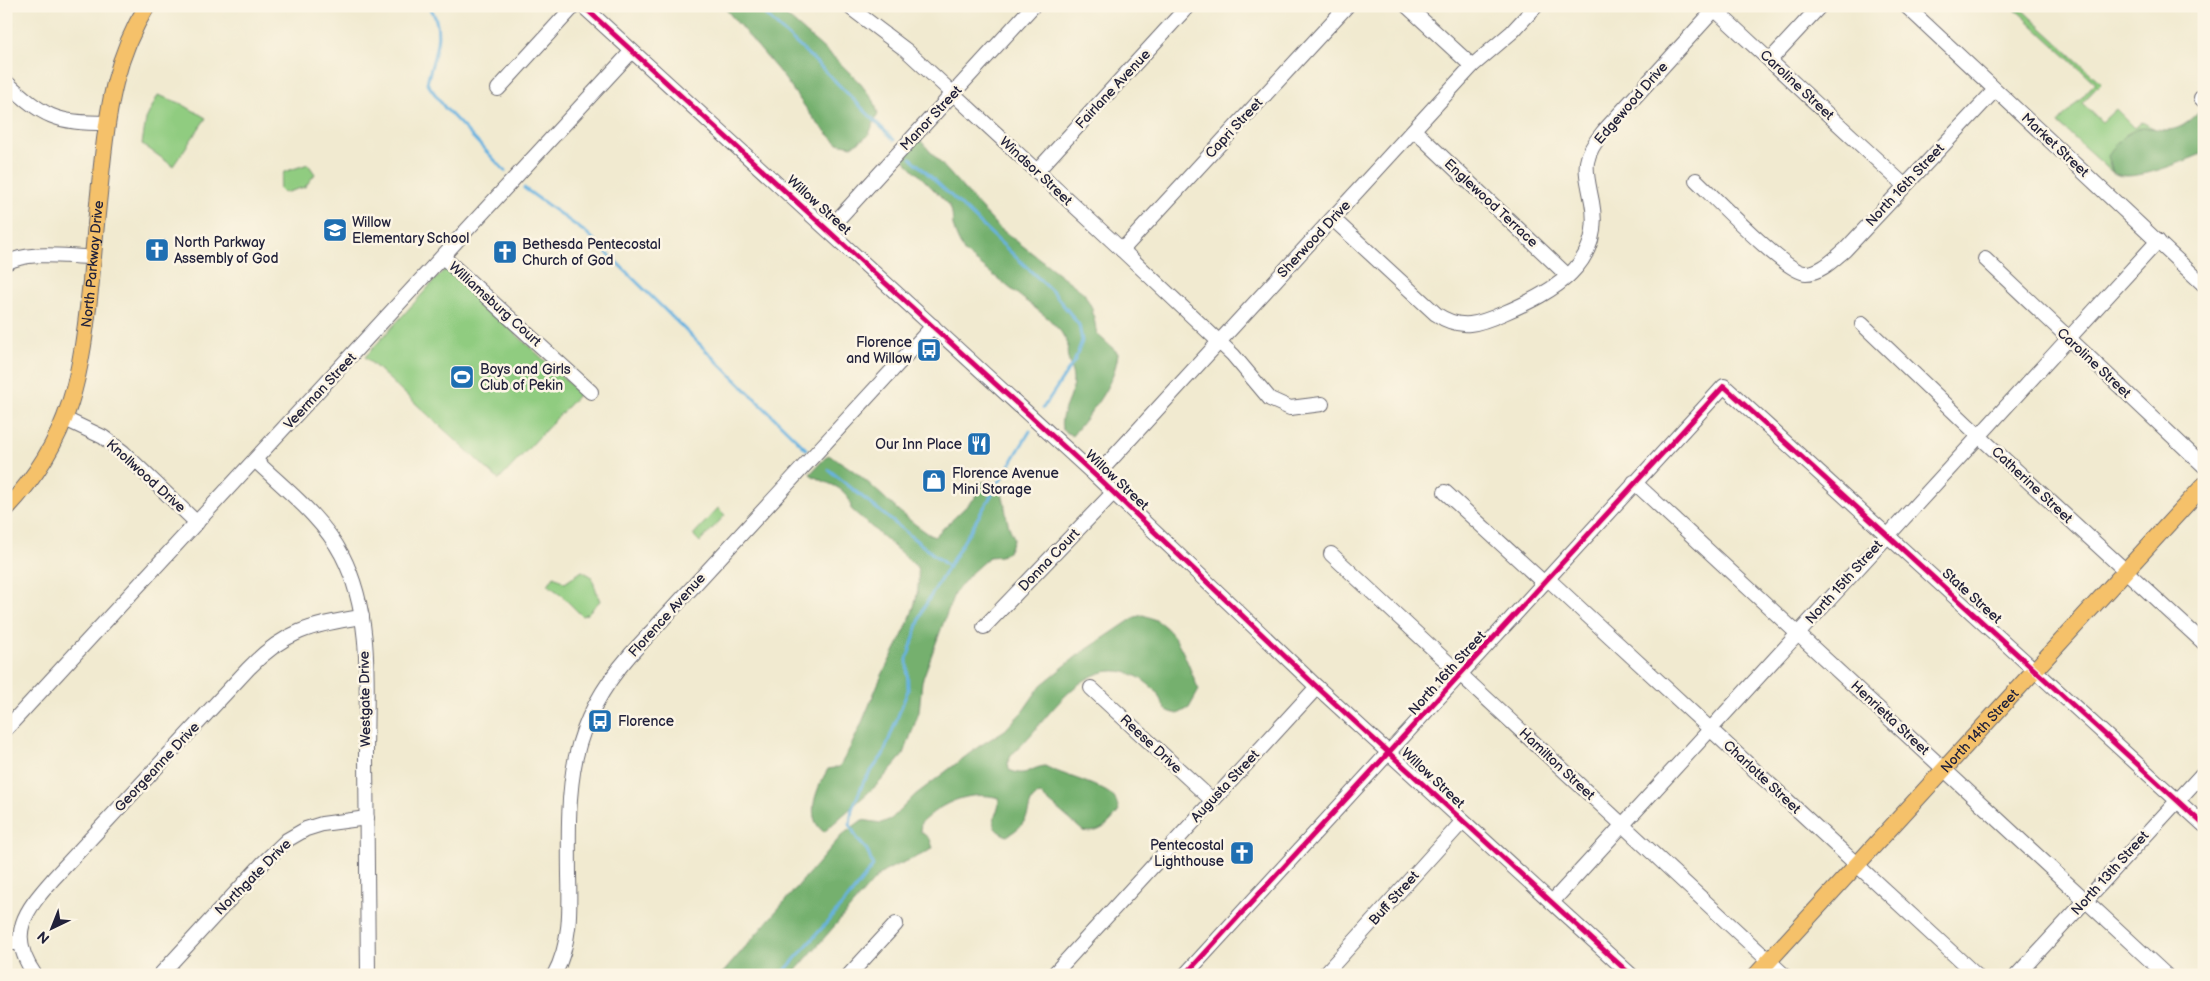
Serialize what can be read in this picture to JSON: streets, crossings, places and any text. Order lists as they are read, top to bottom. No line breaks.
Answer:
{"streets":{"main road":["North Parkway Drive","North 14th Street"],"street":["Caroline Street","Fairlane Avenue","Edgewood Drive","Manor Street","Capri Street","Market Street","Windsor Street","North 16th Street","Englewood Terrace","Willow Street","Sherwood Drive","Williamsburg Court","Veerman Street","Knollwood Drive","Catherine Street","Donna Court","North 15th Street","State Street","Florence Avenue","Westgate Drive","Henrietta Street","Reese Drive","Hamilton Street","Georgeanne Drive","Charlotte Street","Augusta Street","North 13th Street","Northgate Drive","Buff Street"]},"crossings":[["Caroline Street","Edgewood Drive"],["Caroline Street","North 16th Street"],["Caroline Street","North 15th Street"],["Fairlane Avenue","Windsor Street"],["Edgewood Drive","Englewood Terrace"],["Edgewood Drive","Sherwood Drive"],["Manor Street","Windsor Street"],["Manor Street","Willow Street"],["Capri Street","Windsor Street"],["Market Street","North 16th Street"],["Market Street","North 15th Street"],["Windsor Street","Sherwood Drive"],["North 16th Street","Willow Street"],["North 16th Street","State Street"],["North 16th Street","Henrietta Street"],["North 16th Street","Hamilton Street"],["North 16th Street","Charlotte Street"],["Englewood Terrace","Sherwood Drive"],["Willow Street","Sherwood Drive"],["Willow Street","Veerman Street"],["Willow Street","Donna Court"],["Willow Street","North 15th Street"],["Willow Street","Florence Avenue"],["Willow Street","Augusta Street"],["Willow Street","Buff Street"],["North Parkway Drive","Knollwood Drive"],["Williamsburg Court","Veerman Street"],["Veerman Street","Knollwood Drive"],["Veerman Street","Westgate Drive"],["Catherine Street","North 15th Street"],["Catherine Street","North 14th Street"],["North 15th Street","State Street"],["North 15th Street","Henrietta Street"],["North 15th Street","Hamilton Street"],["North 15th Street","Charlotte Street"],["State Street","North 14th Street"],["State Street","North 13th Street"],["Westgate Drive","Georgeanne Drive"],["Westgate Drive","Northgate Drive"],["Henrietta Street","North 14th Street"],["Henrietta Street","North 13th Street"],["North 14th Street","Hamilton Street"],["North 14th Street","Charlotte Street"],["Reese Drive","Augusta Street"]],"places":{"school or university":["Willow Elementary School"],"church":["North Parkway Assembly of God","Bethesda Pentecostal Church of God","Pentecostal Lighthouse"],"bus stop":["Florence and Willow","Florence"],"sports":["Boys and Girls Club of Pekin"],"restaurant":["Our Inn Place"],"shop":["Florence Avenue Mini Storage"]},"north":"bottom left"}
